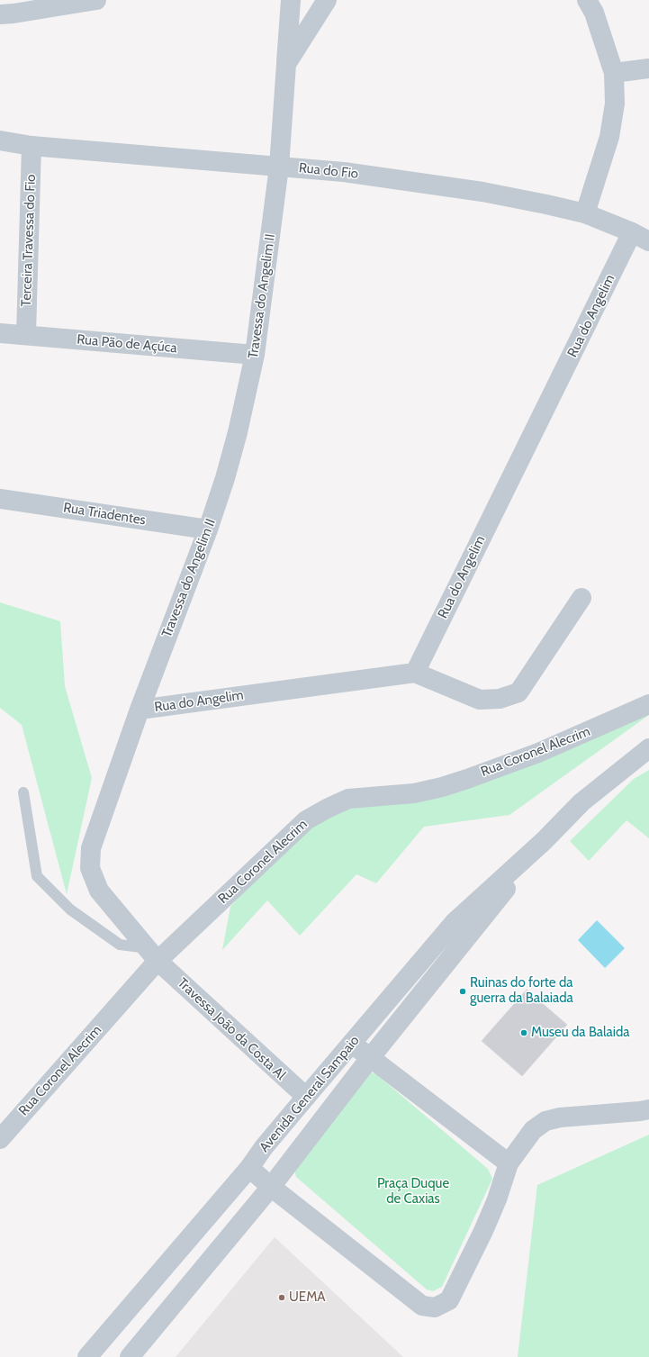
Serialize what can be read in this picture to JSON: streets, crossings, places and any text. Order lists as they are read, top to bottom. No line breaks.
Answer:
{"streets":{"street":["Rua do Fio","Terceira Travessa do Fio","Travessa do Angelim II","Rua do Angelim","Rua Pão de Açúca","Rua Triadentes","Rua Coronel Alecrim","Travessa João da Costa Al","Avenida General Sampaio"]},"crossings":[["Rua do Fio","Terceira Travessa do Fio"],["Rua do Fio","Travessa do Angelim II"],["Rua do Fio","Rua do Angelim"],["Terceira Travessa do Fio","Rua Pão de Açúca"],["Travessa do Angelim II","Rua do Angelim"],["Travessa do Angelim II","Rua Pão de Açúca"],["Travessa do Angelim II","Rua Triadentes"],["Travessa do Angelim II","Rua Coronel Alecrim"],["Travessa do Angelim II","Travessa João da Costa Al"],["Rua Coronel Alecrim","Travessa João da Costa Al"],["Travessa João da Costa Al","Avenida General Sampaio"]],"parks":["Praça Duque de Caxias"],"places":["Ruinas do forte da guerra da Balaiada","Museu da Balaida","UEMA"]}
